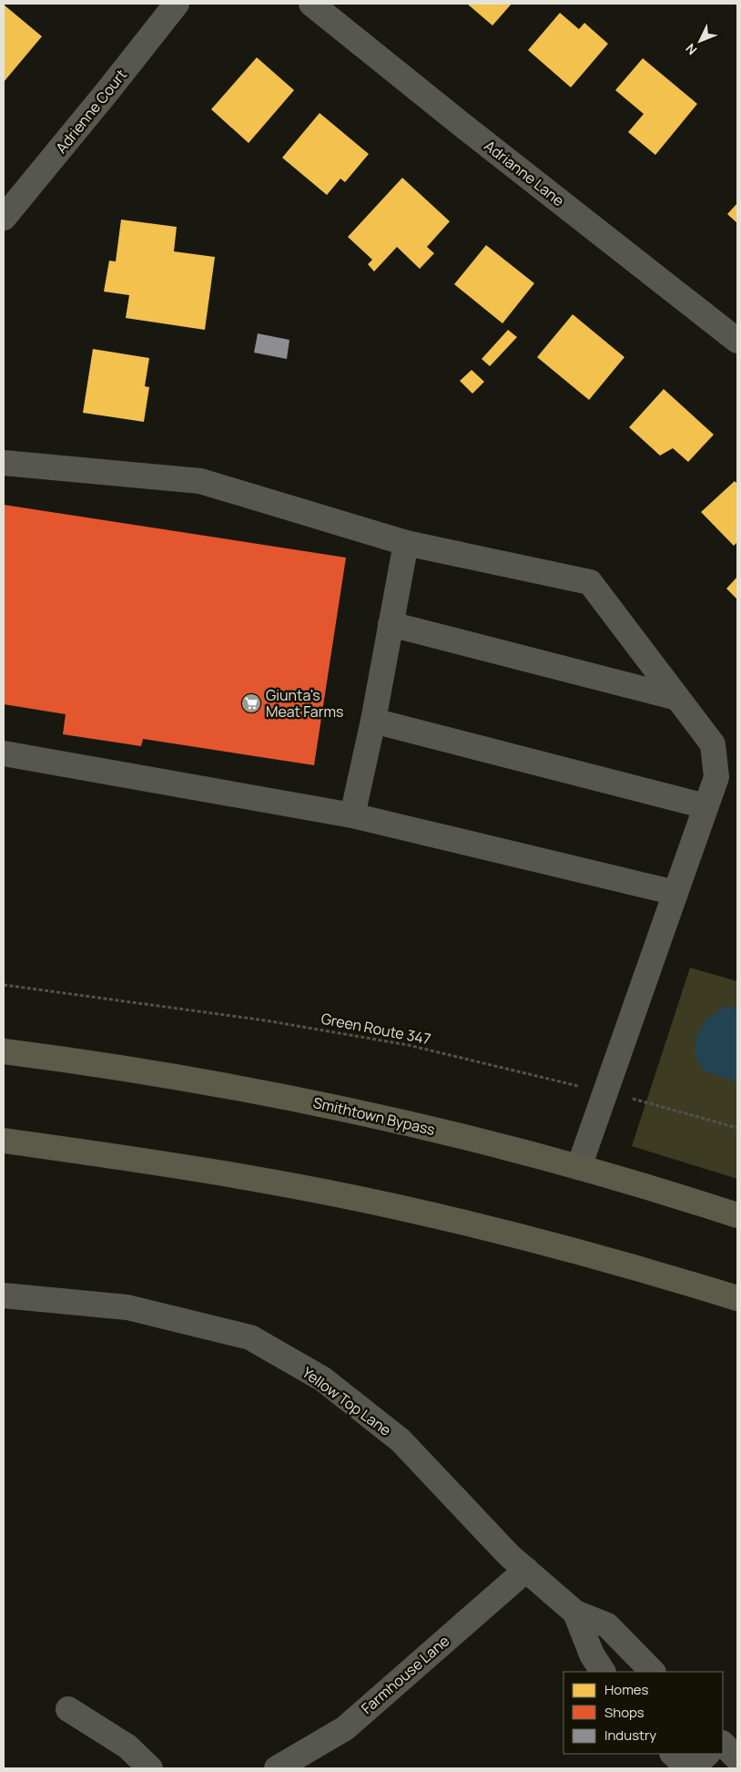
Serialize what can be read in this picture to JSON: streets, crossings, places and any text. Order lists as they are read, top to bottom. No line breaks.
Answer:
{"streets":{"highway":["Smithtown Bypass"],"street":["Adrienne Court","Adrianne Lane","Yellow Top Lane","Farmhouse Lane"],"path":["Green Route 347"]},"crossings":[["Yellow Top Lane","Farmhouse Lane"]],"places":{"supermarket":["Giunta's Meat Farms"]},"legend":["Homes","Shops","Industry"],"north":"bottom left"}
